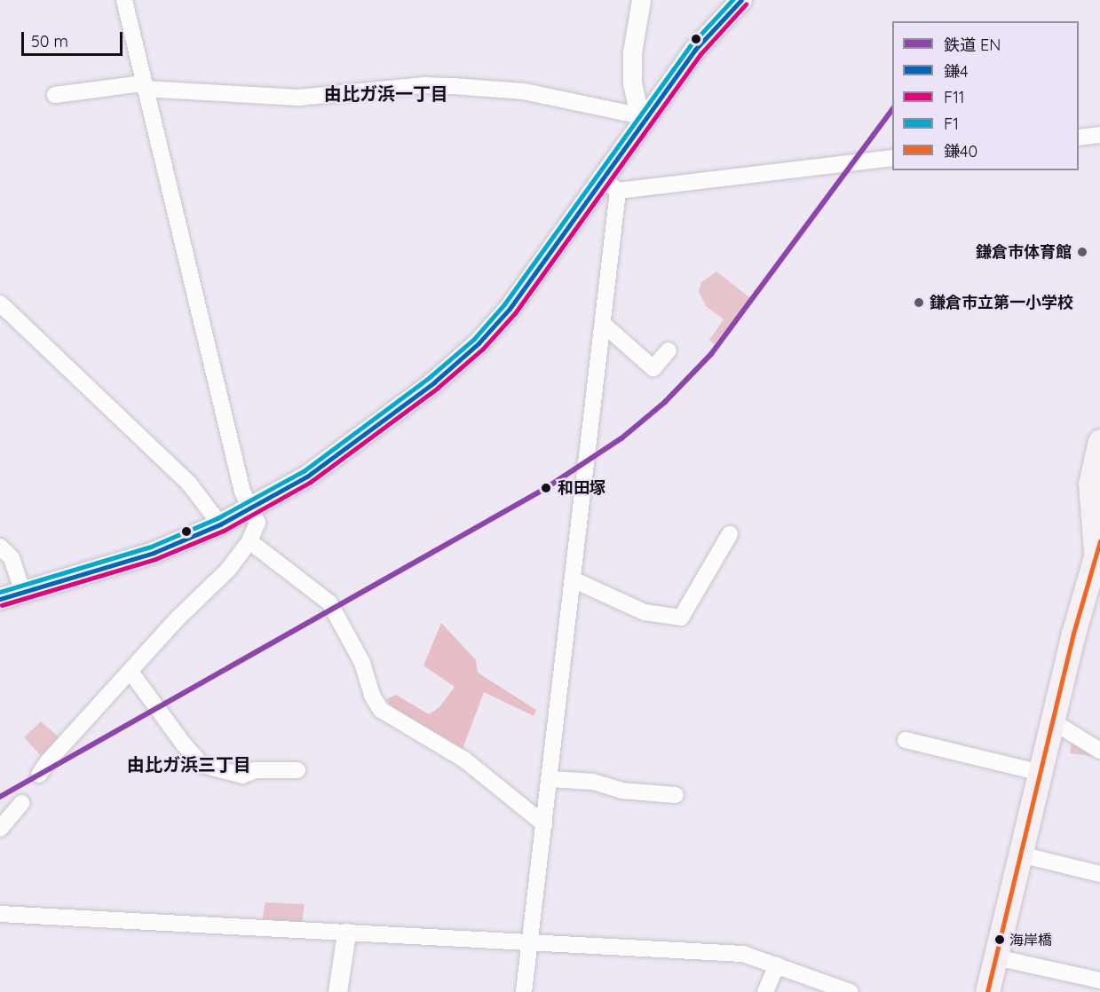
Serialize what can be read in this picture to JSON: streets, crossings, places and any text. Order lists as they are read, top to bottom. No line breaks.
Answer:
{"districts":["由比ガ浜一丁目","由比ガ浜三丁目"],"places":["鎌倉市体育館","鎌倉市立第一小学校","和田塚","海岸橋"],"lines":["transit line 鎌4","transit line F1","transit line F11","rail line EN","transit line 鎌40"],"legend":["鉄道 EN","鎌4","F11","F1","鎌40"],"scale_bar":"50 m"}
